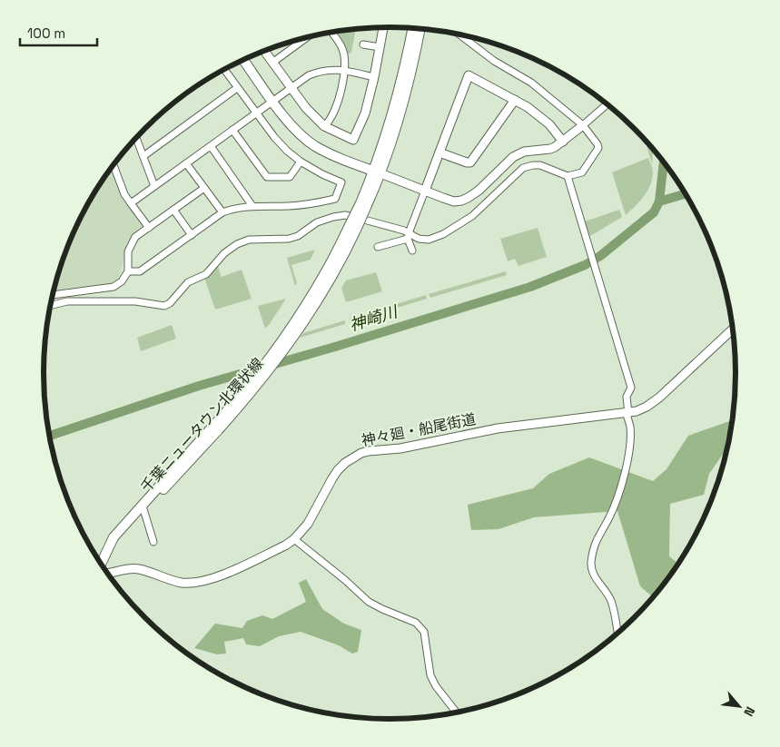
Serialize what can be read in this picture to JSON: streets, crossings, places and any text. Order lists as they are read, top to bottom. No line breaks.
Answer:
{"streets":{"main road":["千葉ニュータウン北環状線"],"street":["神々廻・船尾街道"]},"water":["神崎川"],"scale_bar":"100 m","north":"bottom right"}
